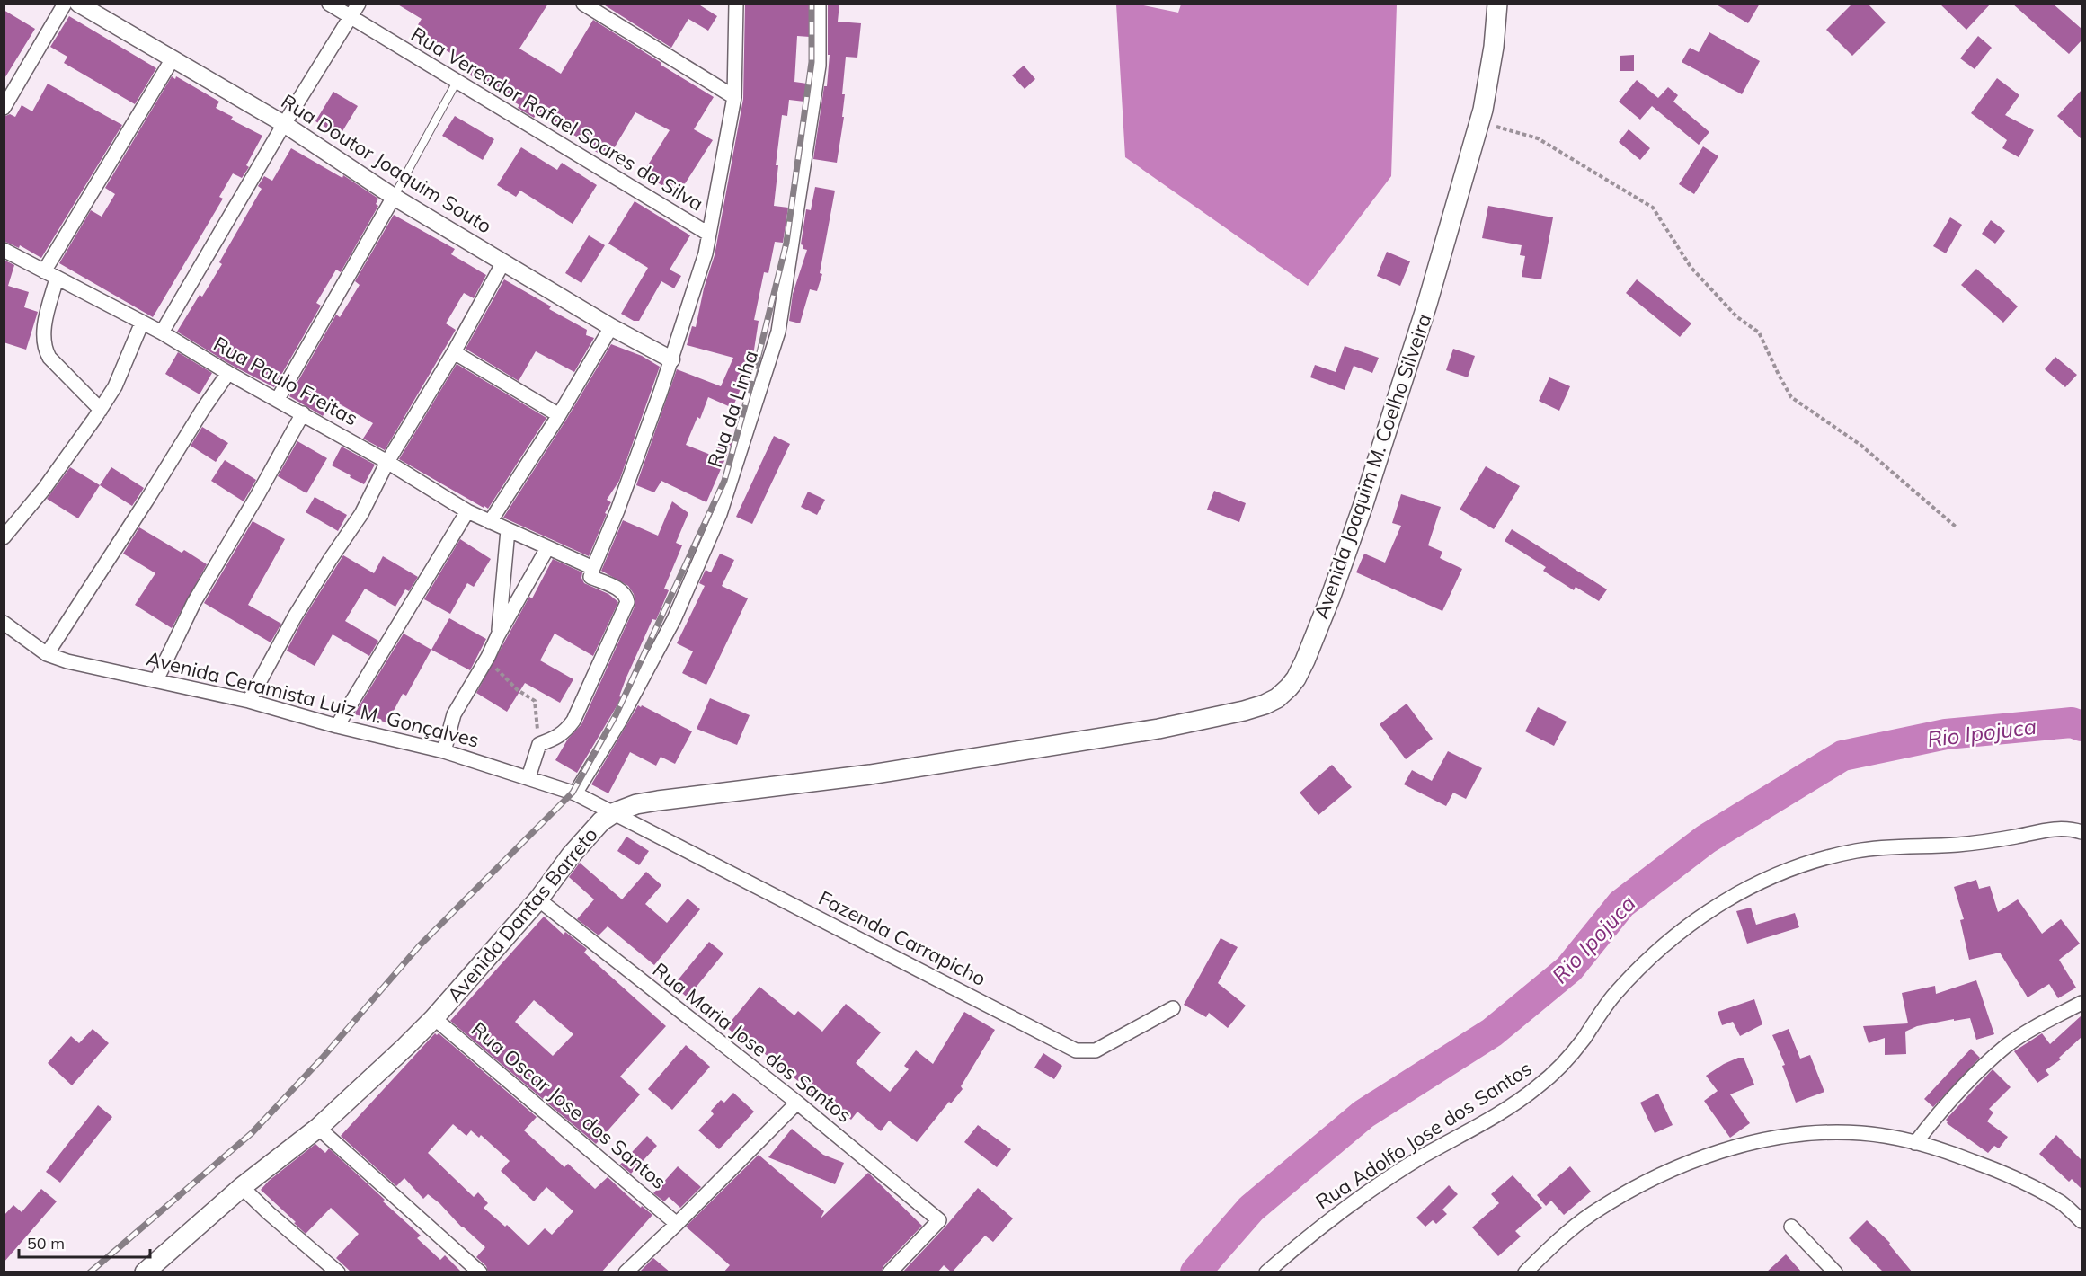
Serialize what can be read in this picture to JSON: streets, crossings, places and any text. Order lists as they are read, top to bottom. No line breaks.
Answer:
{"streets":{"main road":["Avenida Joaquim M. Coelho Silveira","Avenida Dantas Barreto"],"street":["Rua Vereador Rafael Soares da Silva","Rua Doutor Joaquim Souto","Rua Paulo Freitas","Rua da Linha","Avenida Ceramista Luiz M. Gonçalves","Fazenda Carrapicho","Rua Maria Jose dos Santos","Rua Oscar Jose dos Santos","Rua Adolfo Jose dos Santos"]},"crossings":[["Rua da Linha","Avenida Ceramista Luiz M. Gonçalves"],["Avenida Joaquim M. Coelho Silveira","Avenida Dantas Barreto"],["Avenida Ceramista Luiz M. Gonçalves","Avenida Dantas Barreto"],["Avenida Ceramista Luiz M. Gonçalves","Fazenda Carrapicho"],["Avenida Dantas Barreto","Fazenda Carrapicho"],["Avenida Dantas Barreto","Rua Maria Jose dos Santos"],["Avenida Dantas Barreto","Rua Oscar Jose dos Santos"]],"water":["Rio Ipojuca"],"scale_bar":"50 m"}
